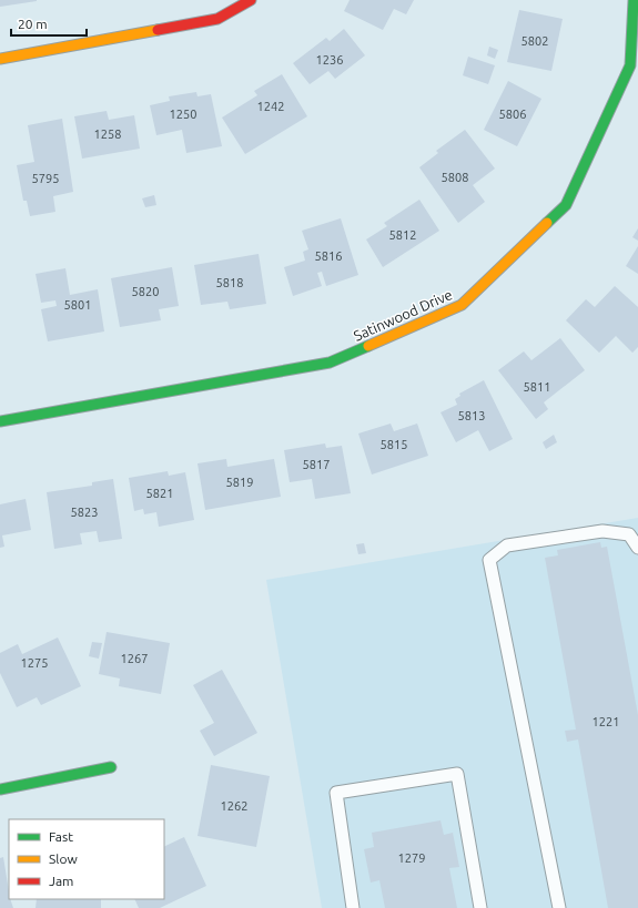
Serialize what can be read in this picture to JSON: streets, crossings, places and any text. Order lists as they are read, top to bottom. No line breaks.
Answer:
{"streets":{"street":["Satinwood Drive"]},"house_numbers":["5802","1236","1242","1250","5806","1258","5808","5795","5812","5816","5818","5820","5801","5811","5813","5815","5817","5819","5821","5823","1267","1275","1221","1262","1279"],"legend":["Fast","Slow","Jam"],"scale_bar":"20 m"}
